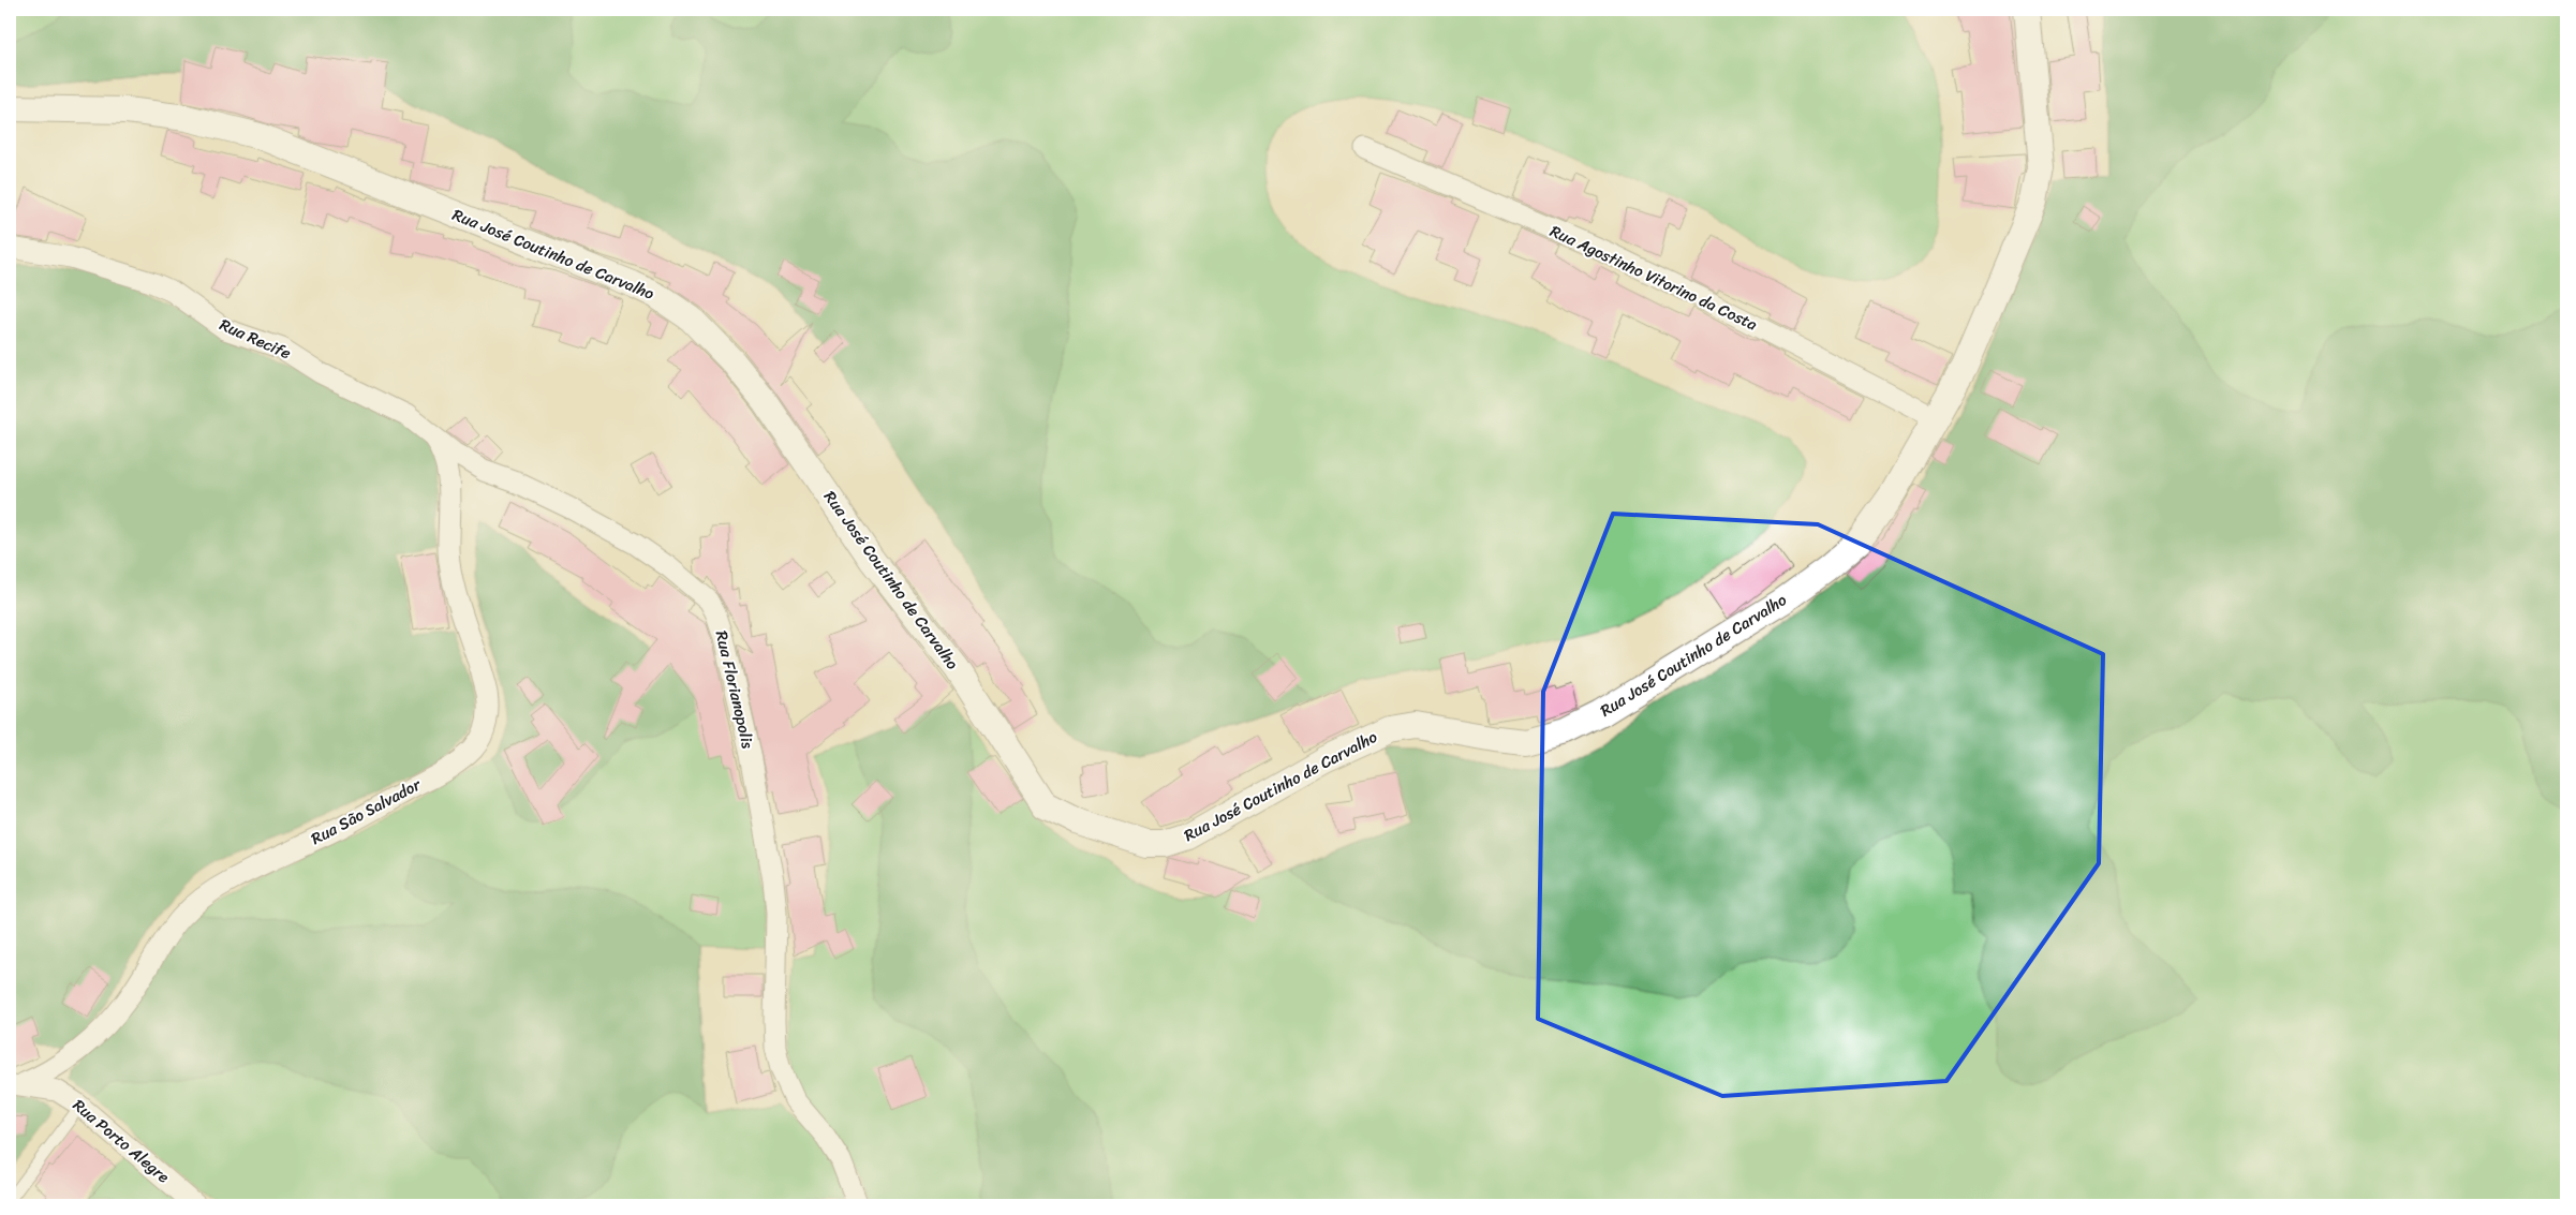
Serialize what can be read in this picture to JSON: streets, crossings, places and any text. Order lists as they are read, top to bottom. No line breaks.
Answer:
{"streets":{"street":["Rua José Coutinho de Carvalho","Rua Agostinho Vitorino da Costa","Rua Recife","Rua Florianopolis","Rua São Salvador","Rua Porto Alegre"]},"crossings":[["Rua José Coutinho de Carvalho","Rua Agostinho Vitorino da Costa"],["Rua Recife","Rua Florianopolis"],["Rua Recife","Rua São Salvador"],["Rua Florianopolis","Rua São Salvador"],["Rua São Salvador","Rua Porto Alegre"]]}
